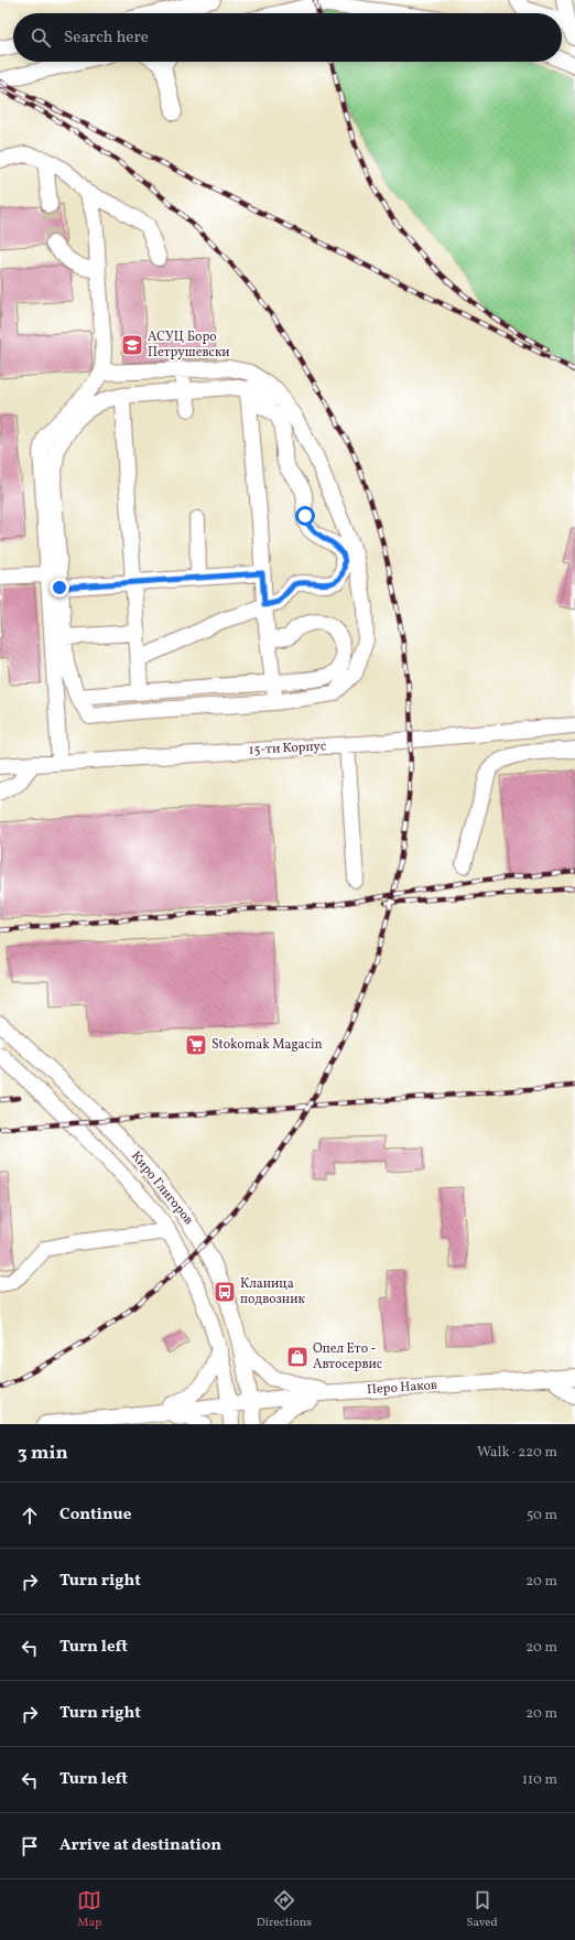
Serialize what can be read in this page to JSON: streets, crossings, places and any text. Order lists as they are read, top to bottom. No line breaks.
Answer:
{"streets":{"street":["15-ти Корпус","Киро Глигоров","Перо Наков"]},"crossings":[["Киро Глигоров","Перо Наков"]],"places":{"school or university":["АСУЦ Боро Петрушевски"],"supermarket":["Stokomak Magacin"],"bus stop":["Кланица подвозник"],"shop":["Опел Ето - Автосервис"]},"page":{"search":"Search here","heading":["3 min","Walk · 220 m"],"list":[["Continue","50 m"],["Turn right","20 m"],["Turn left","20 m"],["Turn right","20 m"],["Turn left","110 m"],"Arrive at destination"],"nav":["Map","Directions","Saved"]}}
